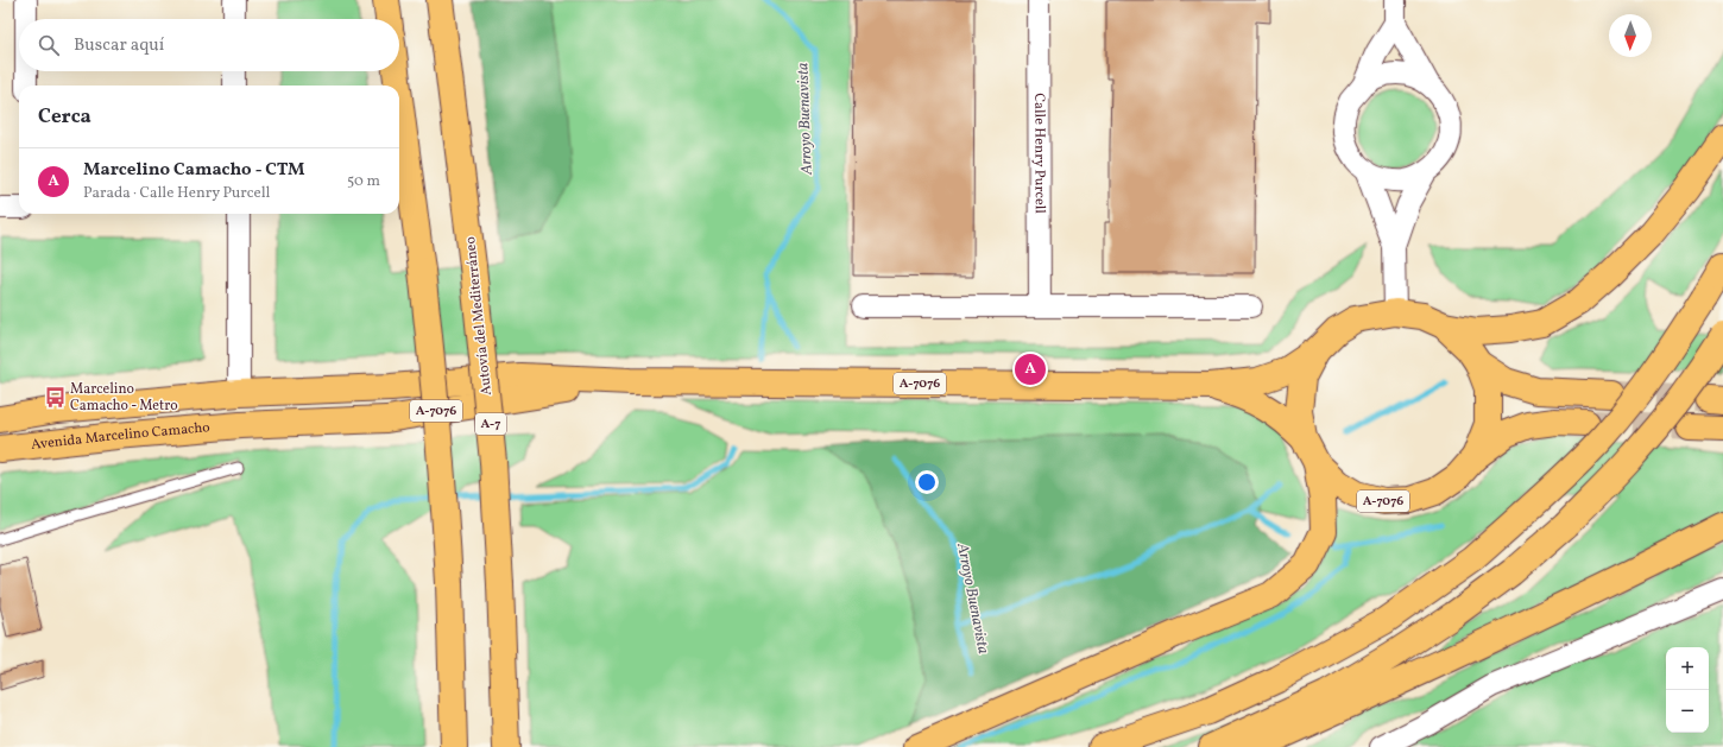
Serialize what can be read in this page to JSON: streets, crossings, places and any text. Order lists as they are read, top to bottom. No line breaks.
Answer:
{"streets":{"main road":["Autovía del Mediterráneo","A-7076","A-7","Avenida Marcelino Camacho"],"street":["Calle Henry Purcell"]},"crossings":[["A-7076","Avenida Marcelino Camacho"]],"water":["Arroyo Buenavista"],"places":{"bus stop":["Marcelino Camacho - Metro"]},"north":"bottom","page":{"search":"Buscar aquí","heading":"Cerca","list":[{"mark":"A","name":"Marcelino Camacho - CTM","note":"Parada · Calle Henry Purcell","value":"50 m"}],"pins":"A","map_buttons":["+","−"]}}
